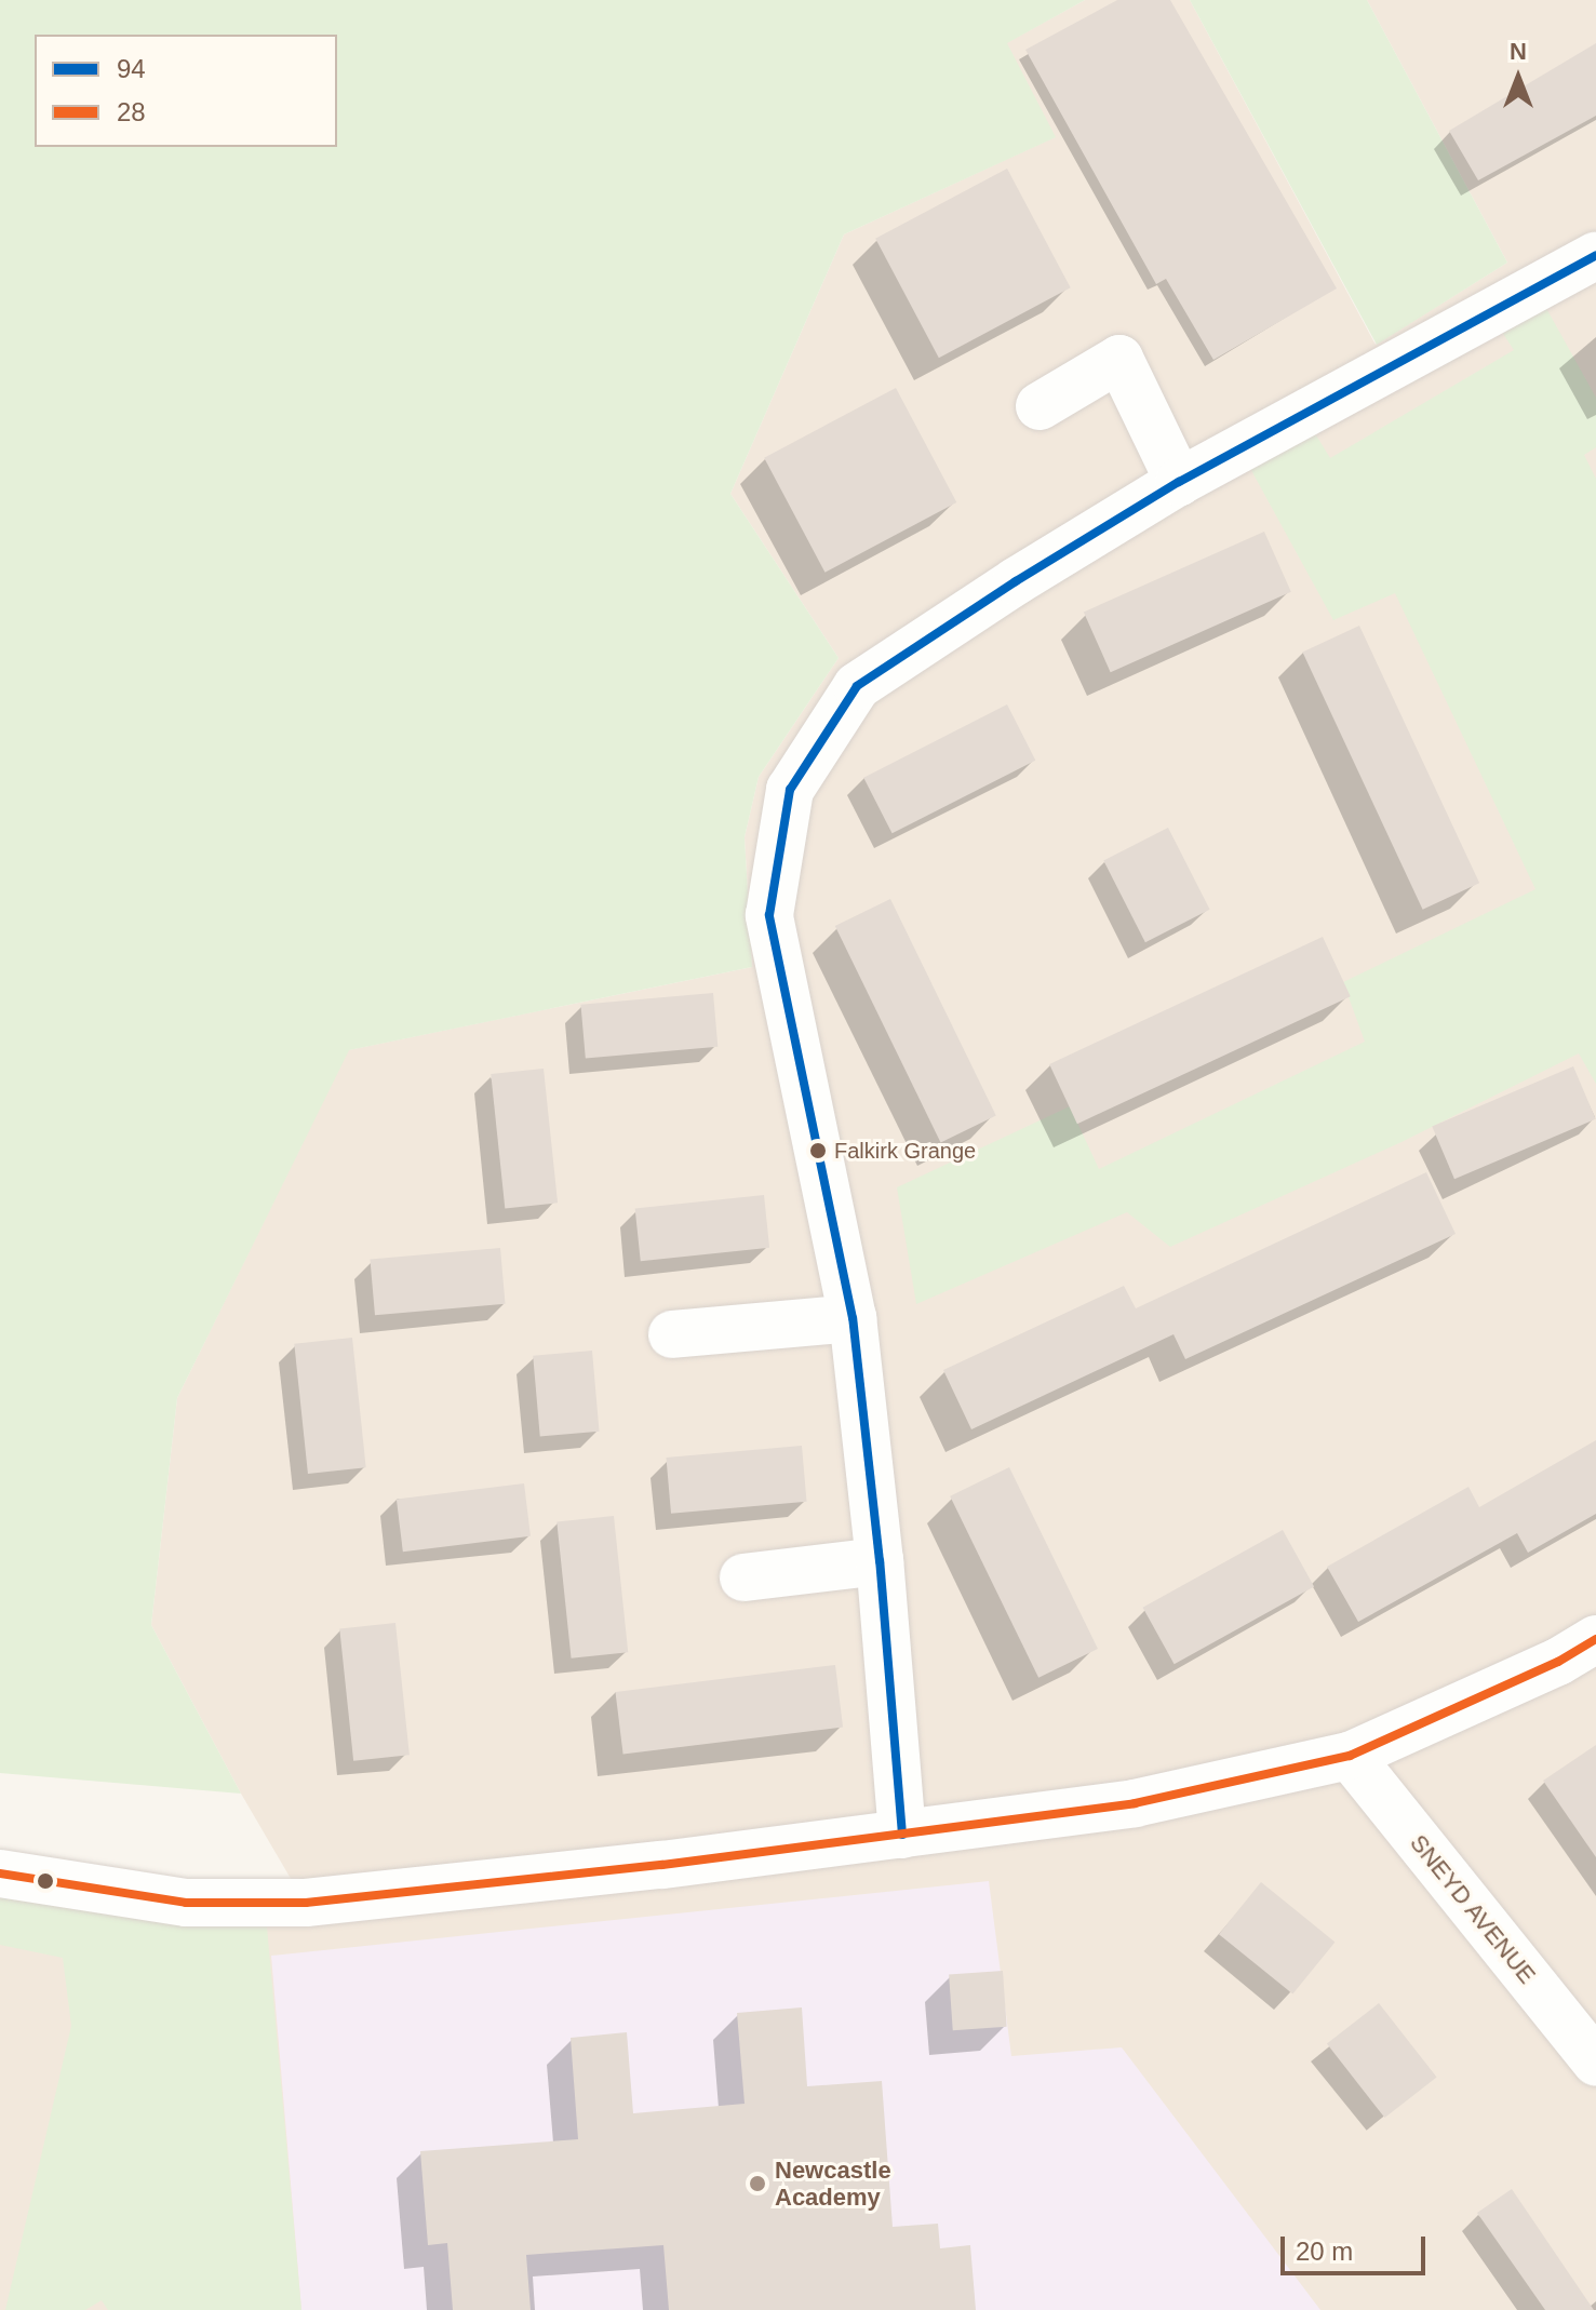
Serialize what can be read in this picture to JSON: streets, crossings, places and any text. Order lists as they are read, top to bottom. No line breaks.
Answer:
{"streets":{"street":["SNEYD AVENUE"]},"places":["Falkirk Grange","Newcastle Academy"],"lines":["transit line 94","transit line 28"],"legend":["94","28"],"scale_bar":"20 m","north":"top"}
